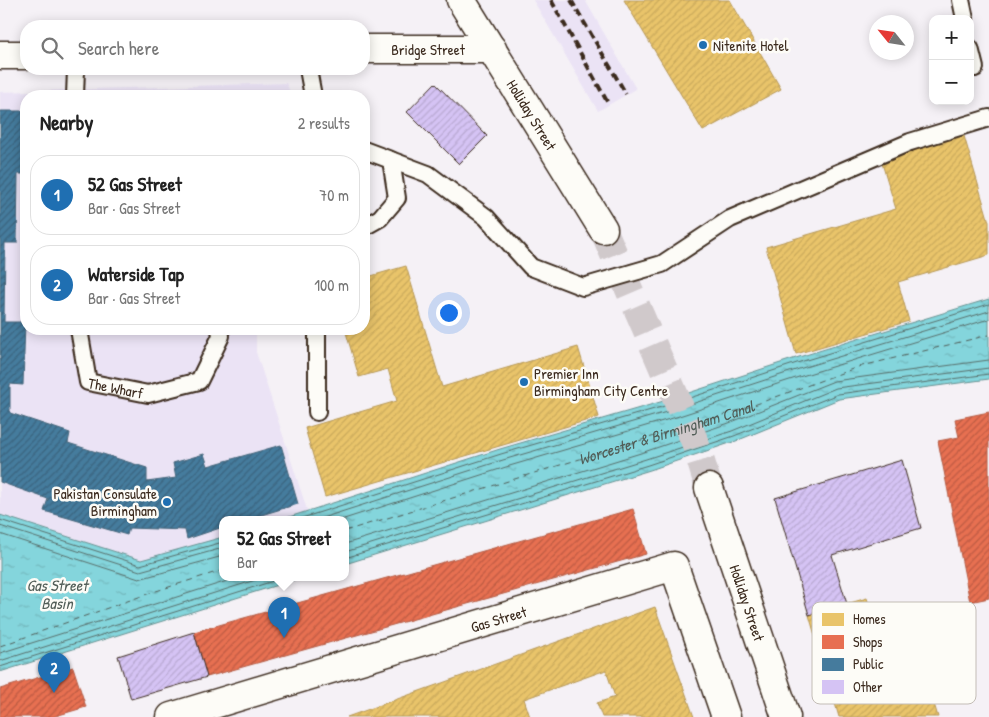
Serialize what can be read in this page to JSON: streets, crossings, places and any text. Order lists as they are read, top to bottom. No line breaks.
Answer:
{"streets":{"street":["Bridge Street","Holliday Street","Gas Street"],"lane":["The Wharf"]},"crossings":[["Bridge Street","Holliday Street"]],"water":["Worcester & Birmingham Canal","Gas Street Basin"],"places":["Nitenite Hotel","Premier Inn Birmingham City Centre","Pakistan Consulate Birmingham"],"legend":["Homes","Shops","Public","Other"],"north":"top left","page":{"map_buttons":["+","−"],"search":"Search here","heading":["Nearby","2 results"],"list":[{"mark":"1","name":"52 Gas Street","note":"Bar · Gas Street","value":"70 m"},{"mark":"2","name":"Waterside Tap","note":"Bar · Gas Street","value":"100 m"}],"popup":["52 Gas Street","Bar"],"pins":["1","2"]}}
